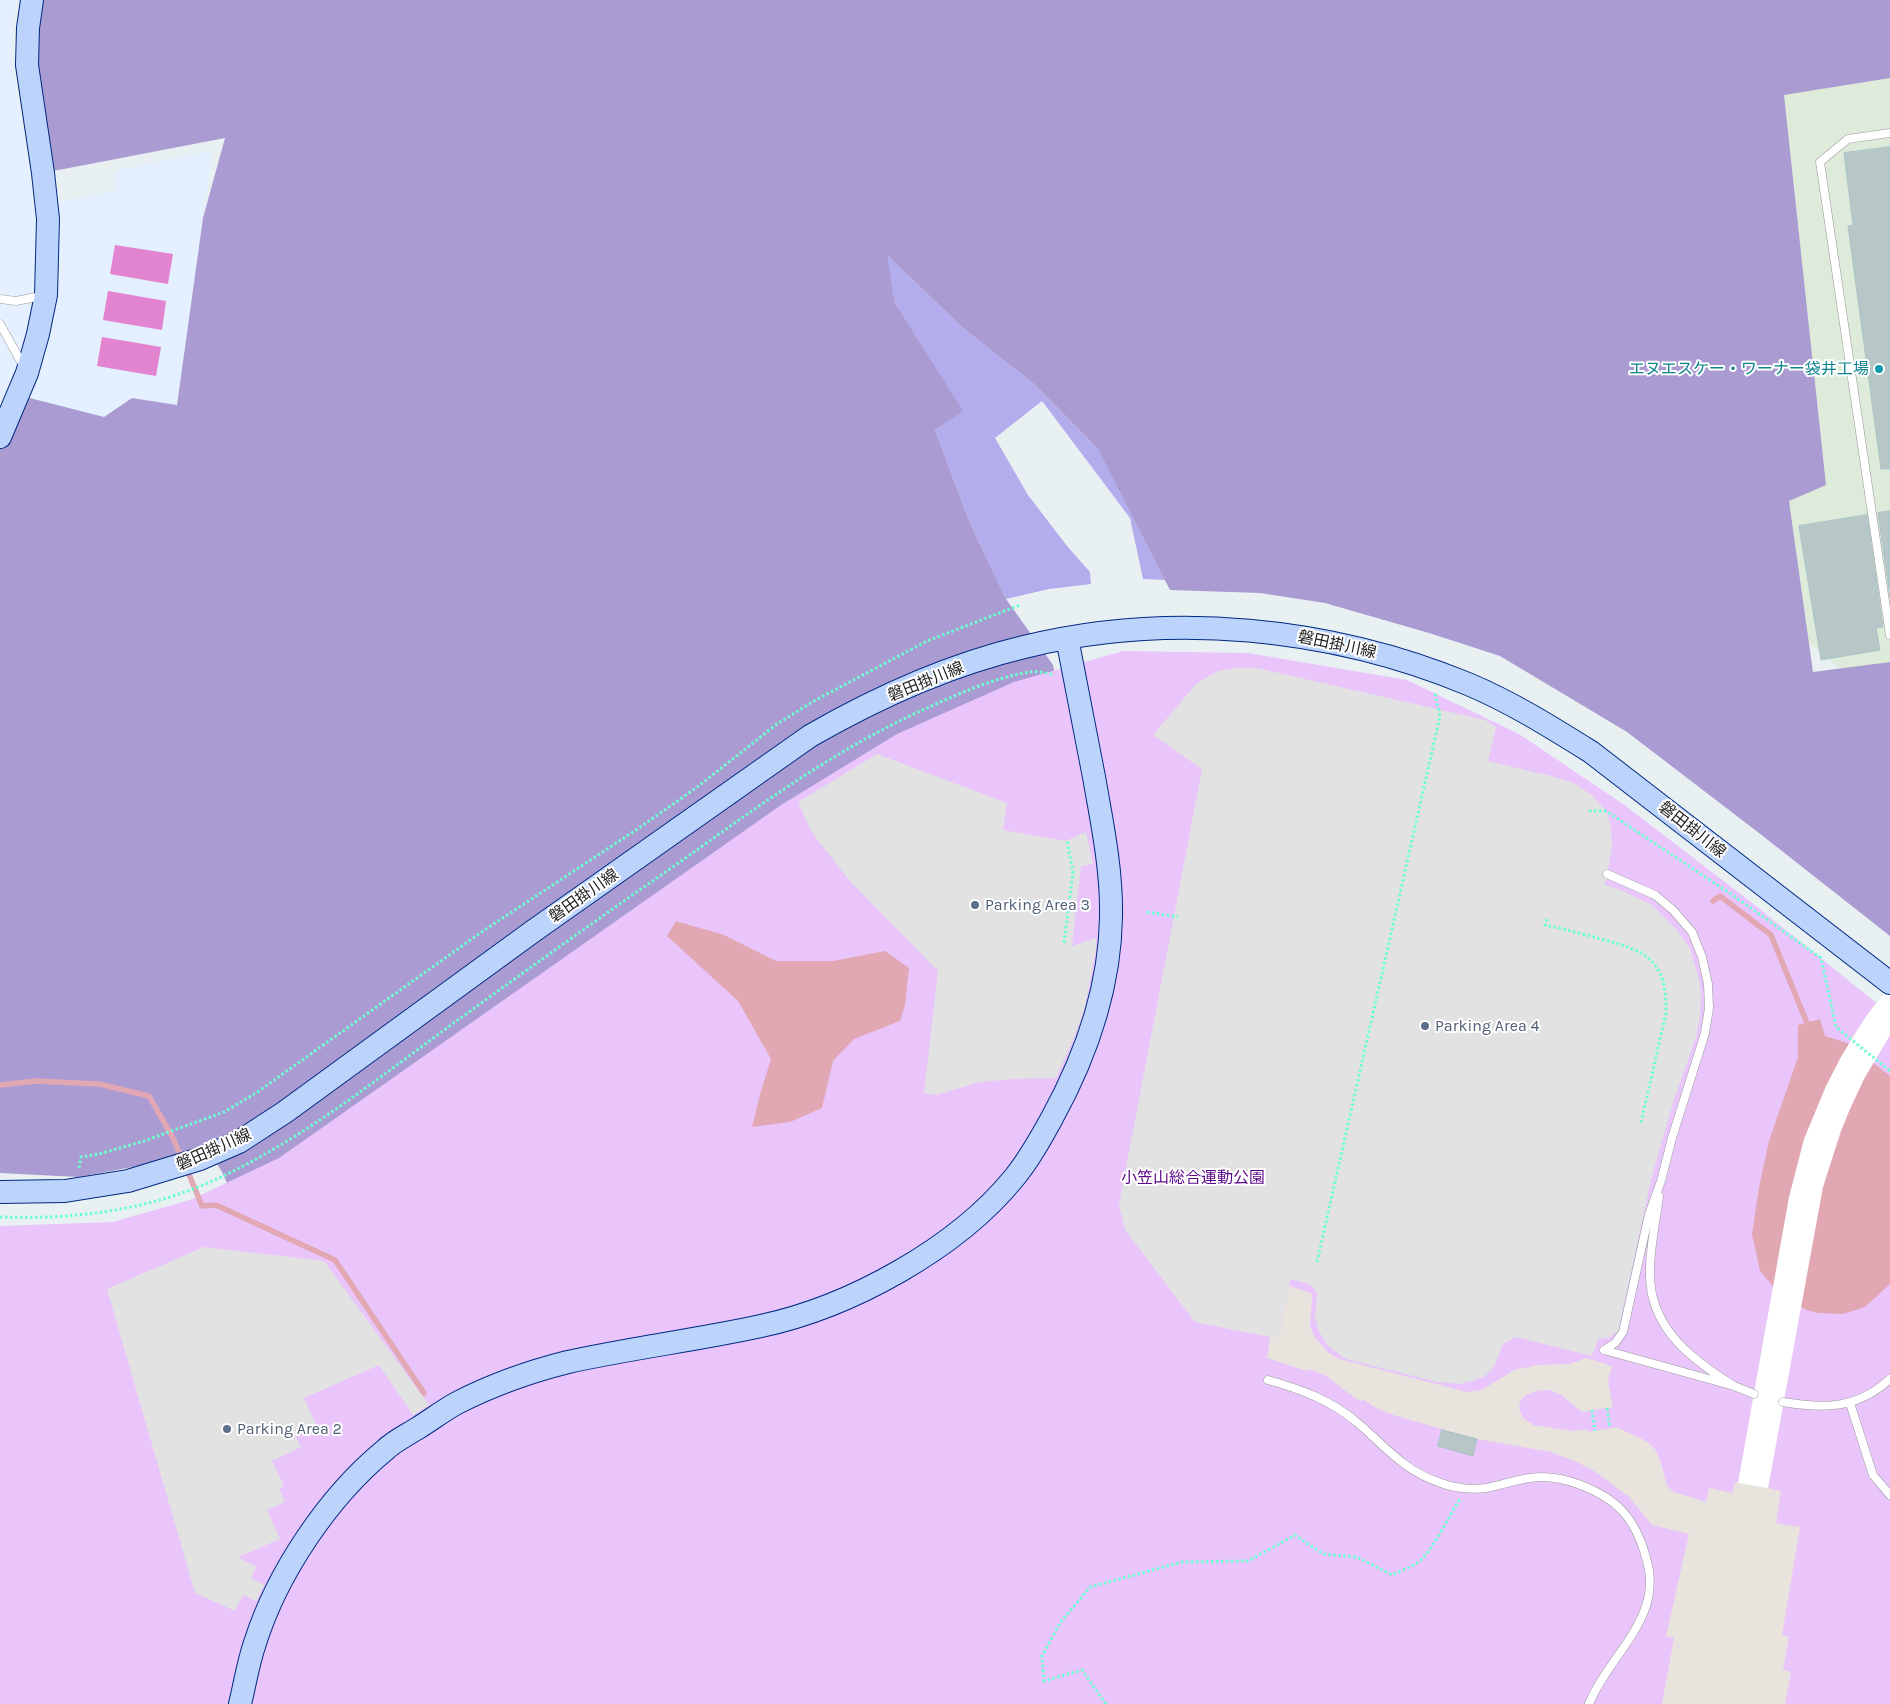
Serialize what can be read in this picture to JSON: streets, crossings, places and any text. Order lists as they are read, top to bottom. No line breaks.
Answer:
{"streets":{"main road":["磐田掛川線"]},"parks":["小笠山総合運動公園"],"places":["エヌエスケー・ワーナー袋井工場","Parking Area 3","Parking Area 4","Parking Area 2"]}
